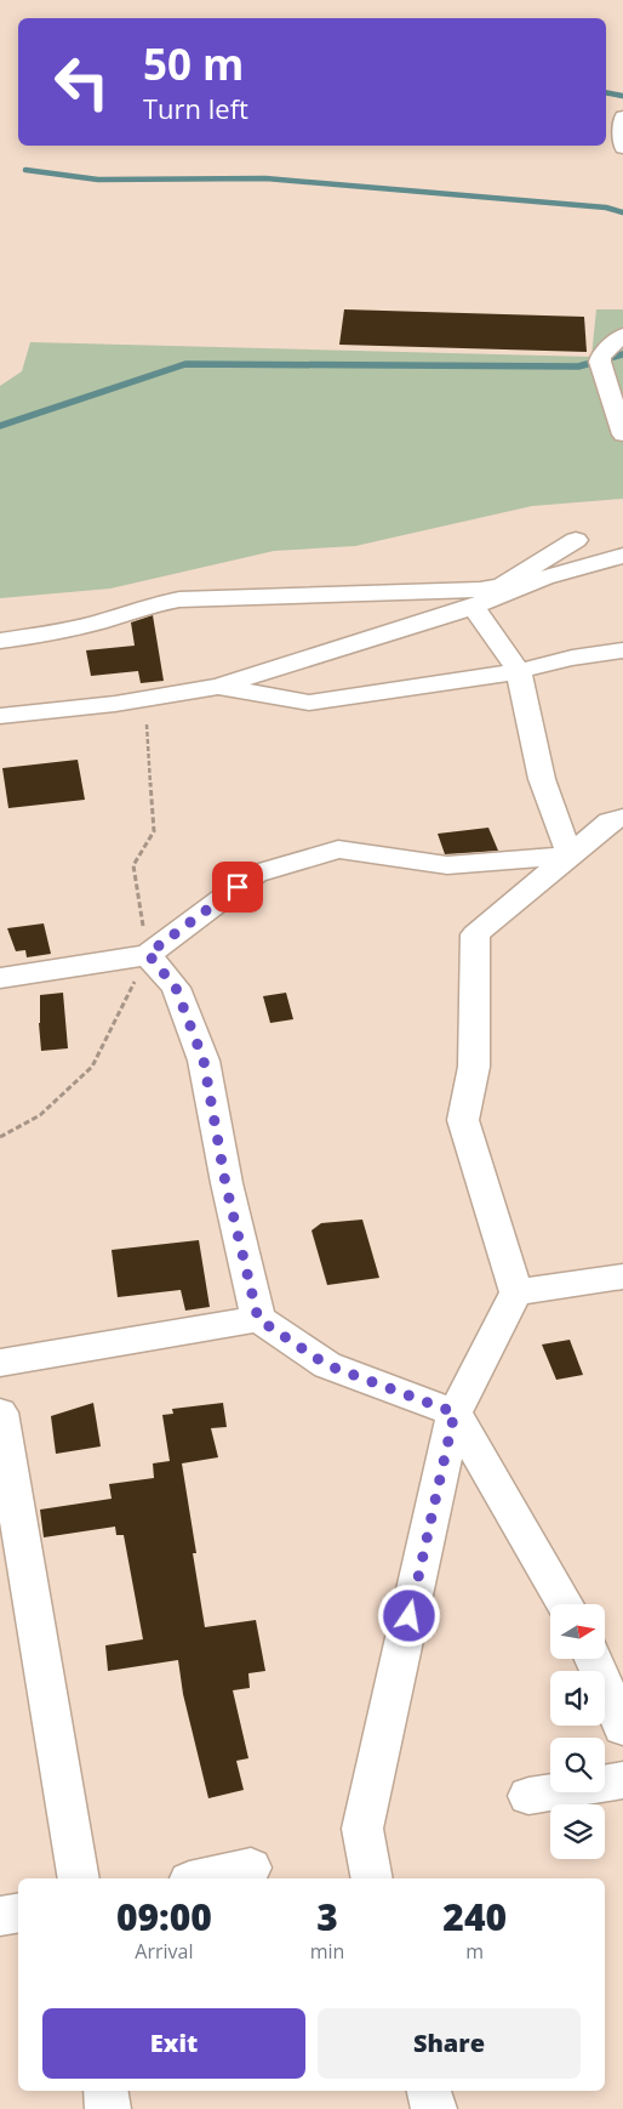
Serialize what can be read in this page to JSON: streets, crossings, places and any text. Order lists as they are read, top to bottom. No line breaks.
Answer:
{"north":"right","page":{"turn":["50 m","Turn left"],"eta":["09:00","Arrival","3","min","240","m"],"buttons":["Exit","Share"]}}
